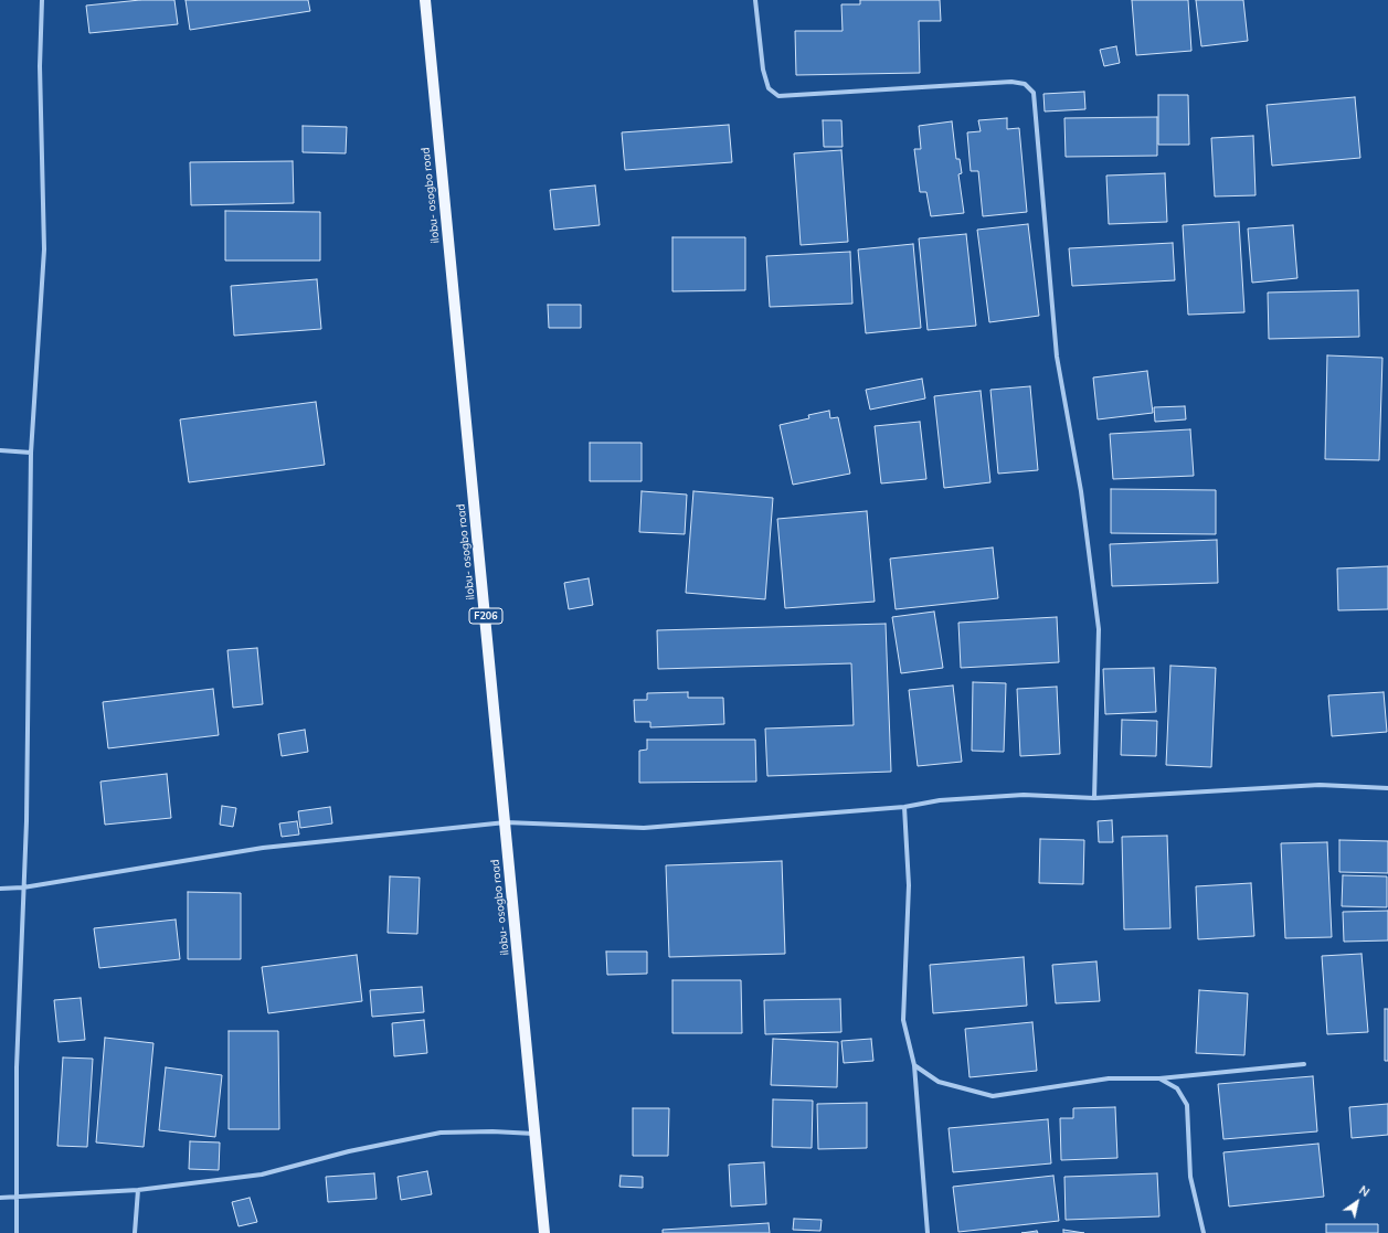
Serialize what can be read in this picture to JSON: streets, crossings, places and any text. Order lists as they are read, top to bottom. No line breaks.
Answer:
{"streets":{"main road":["ilobu- osogbo road","F206"]},"north":"top right"}
